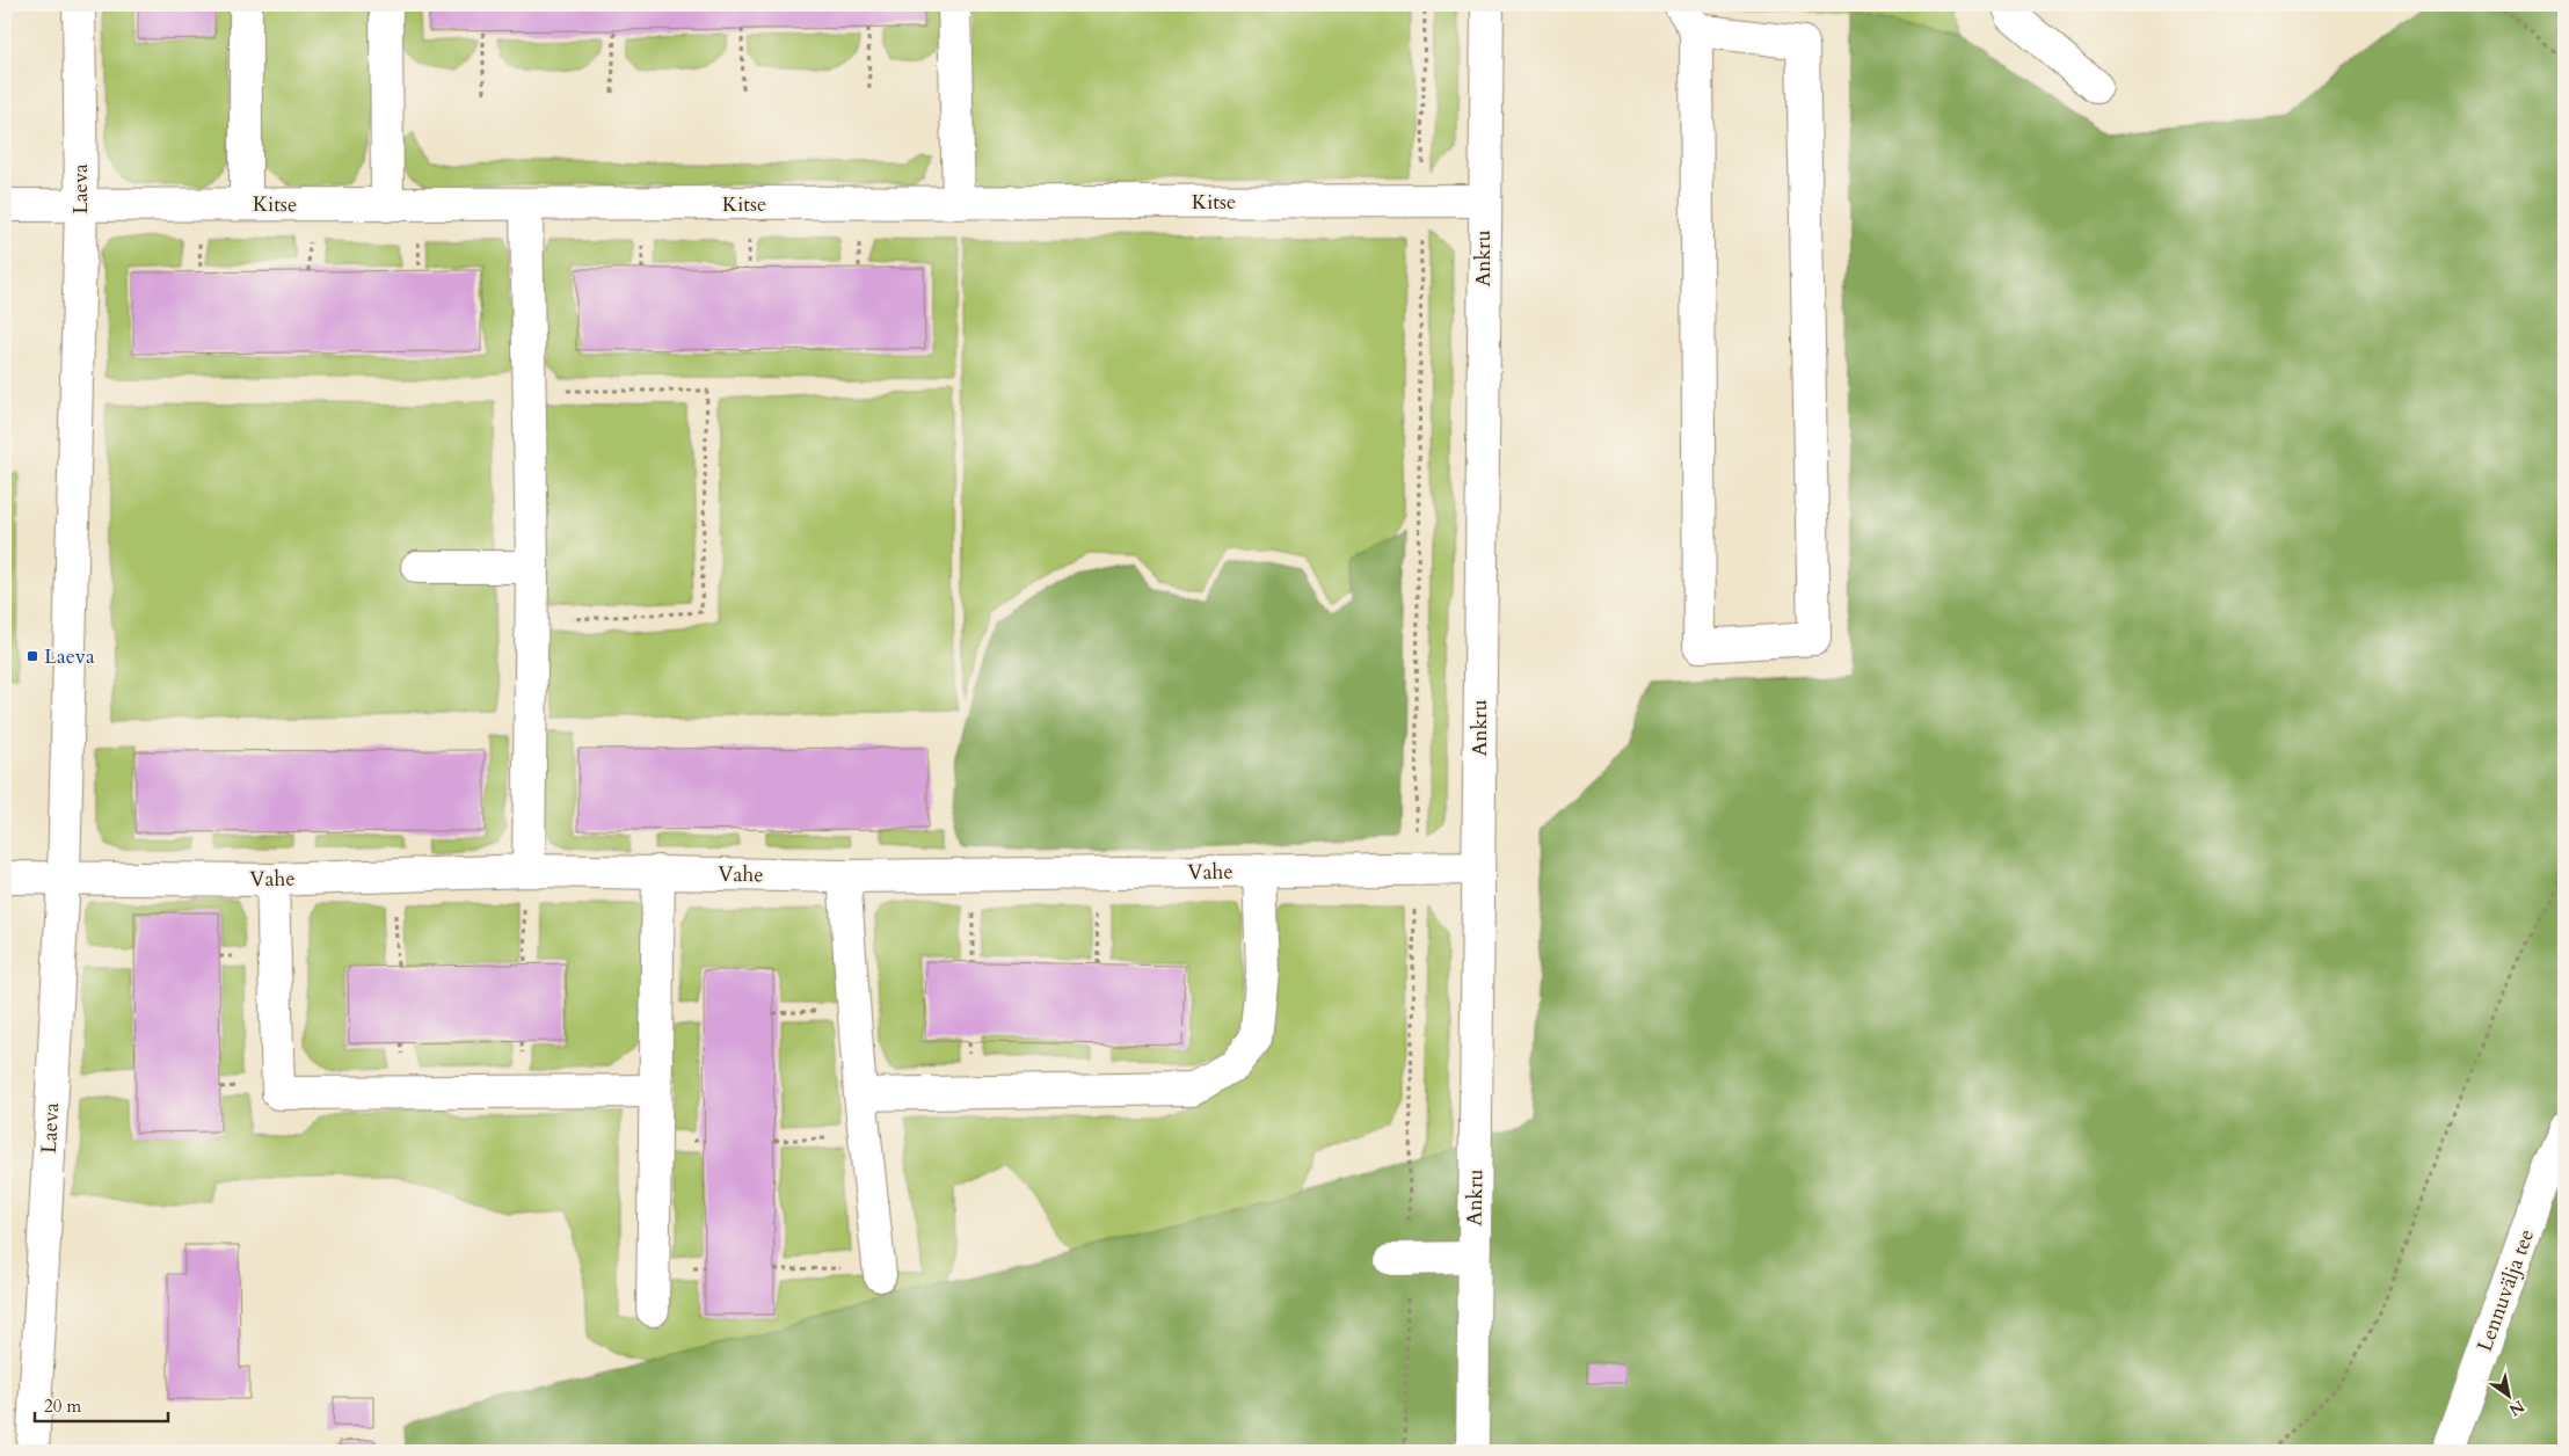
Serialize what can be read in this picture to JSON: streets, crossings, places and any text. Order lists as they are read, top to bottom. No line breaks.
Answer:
{"streets":{"street":["Laeva","Kitse","Ankru","Vahe","Lennuvälja tee"]},"crossings":[["Laeva","Kitse"],["Laeva","Vahe"],["Kitse","Ankru"],["Ankru","Vahe"]],"places":{"transit":["Laeva"]},"scale_bar":"20 m","north":"bottom right"}
